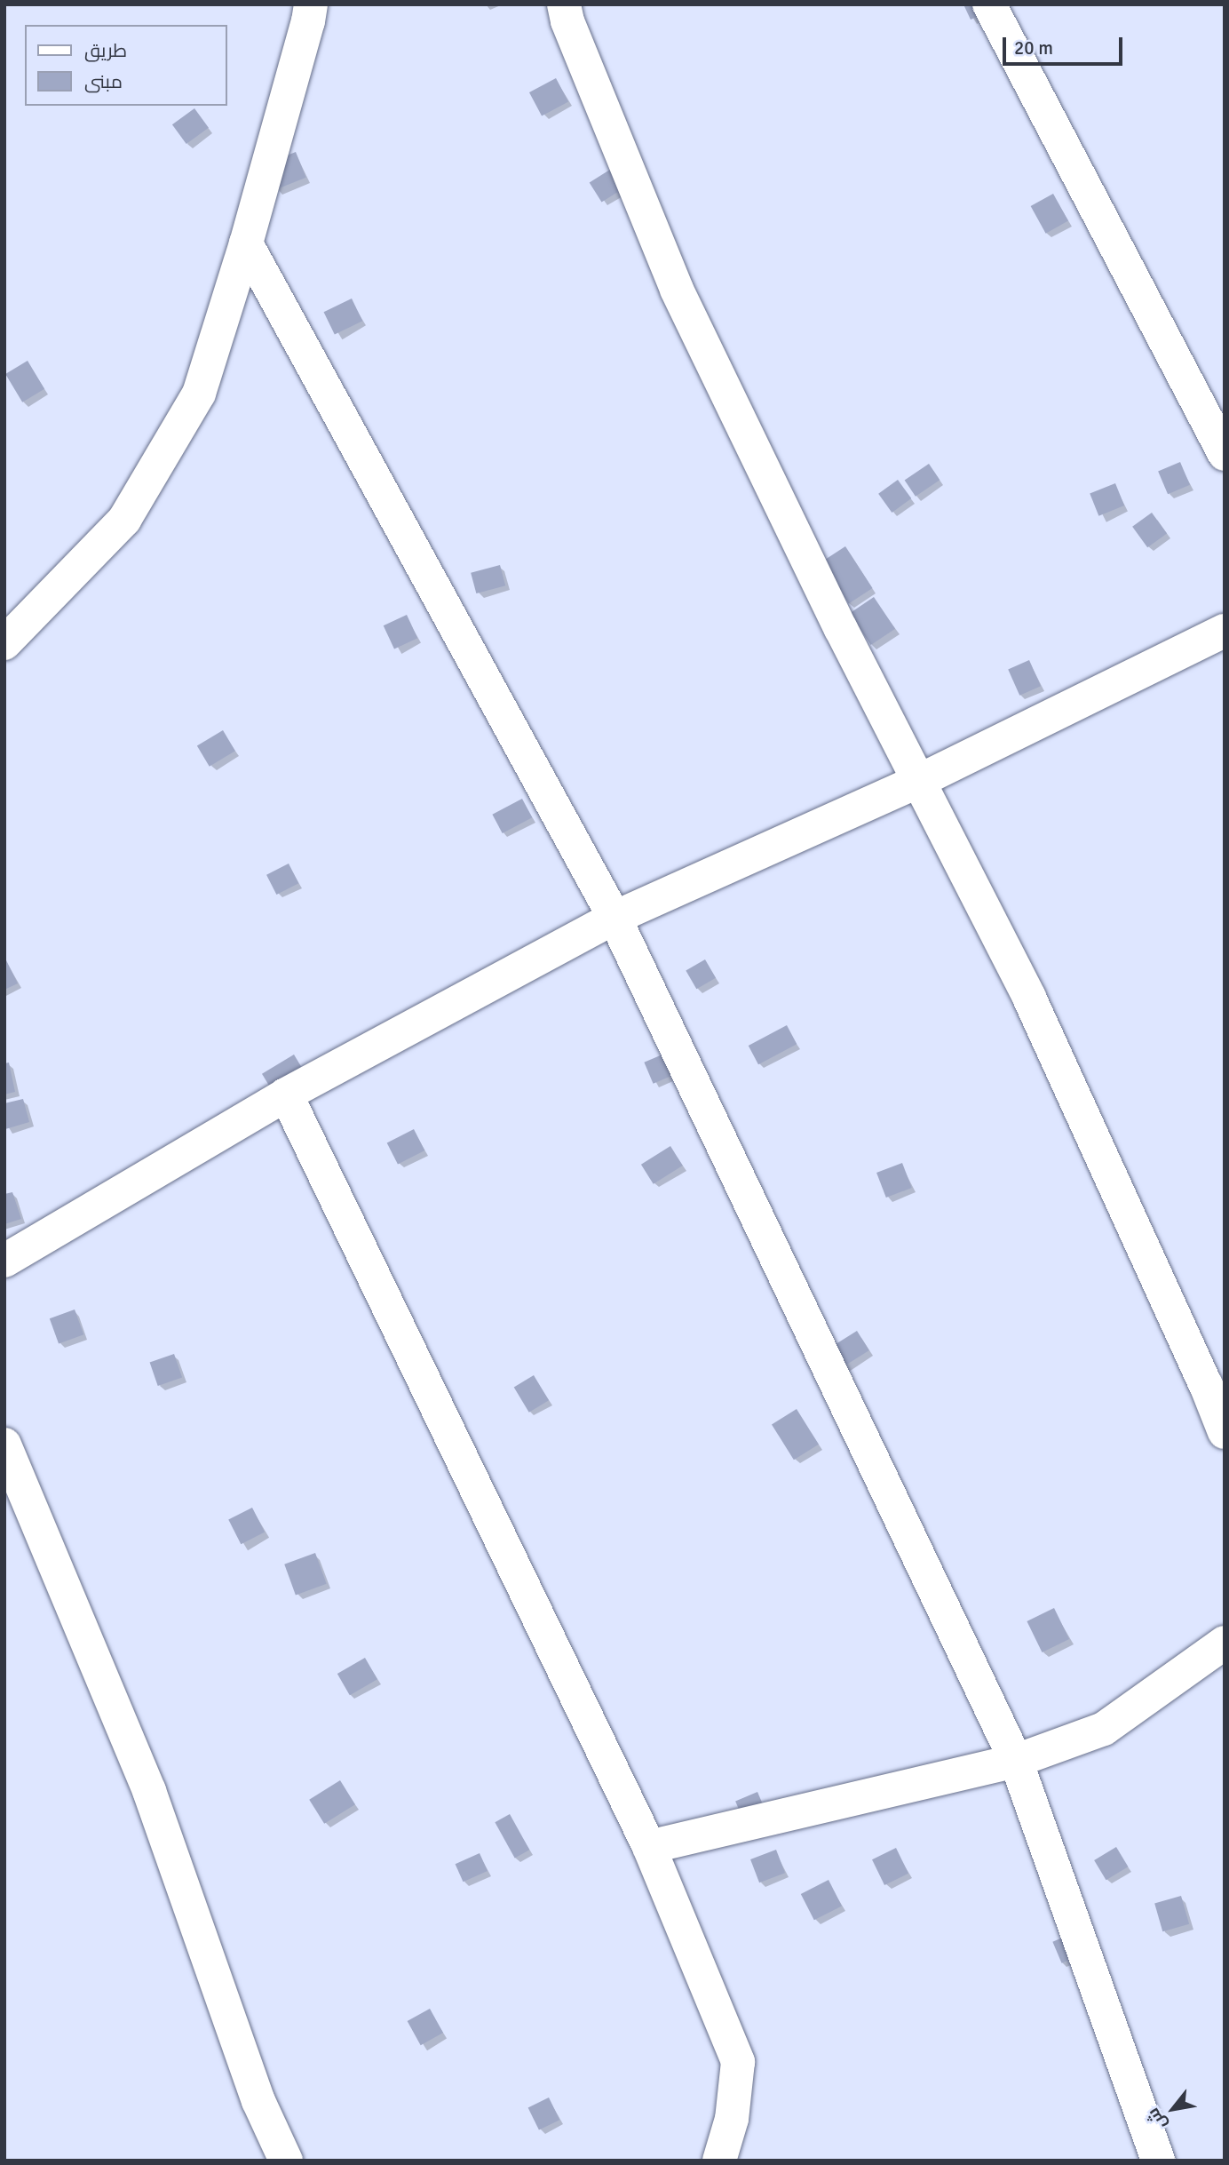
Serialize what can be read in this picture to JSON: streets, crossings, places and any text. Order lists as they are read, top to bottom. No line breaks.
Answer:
{"legend":["طريق","مبنى"],"scale_bar":"20 m","north":"bottom left"}
